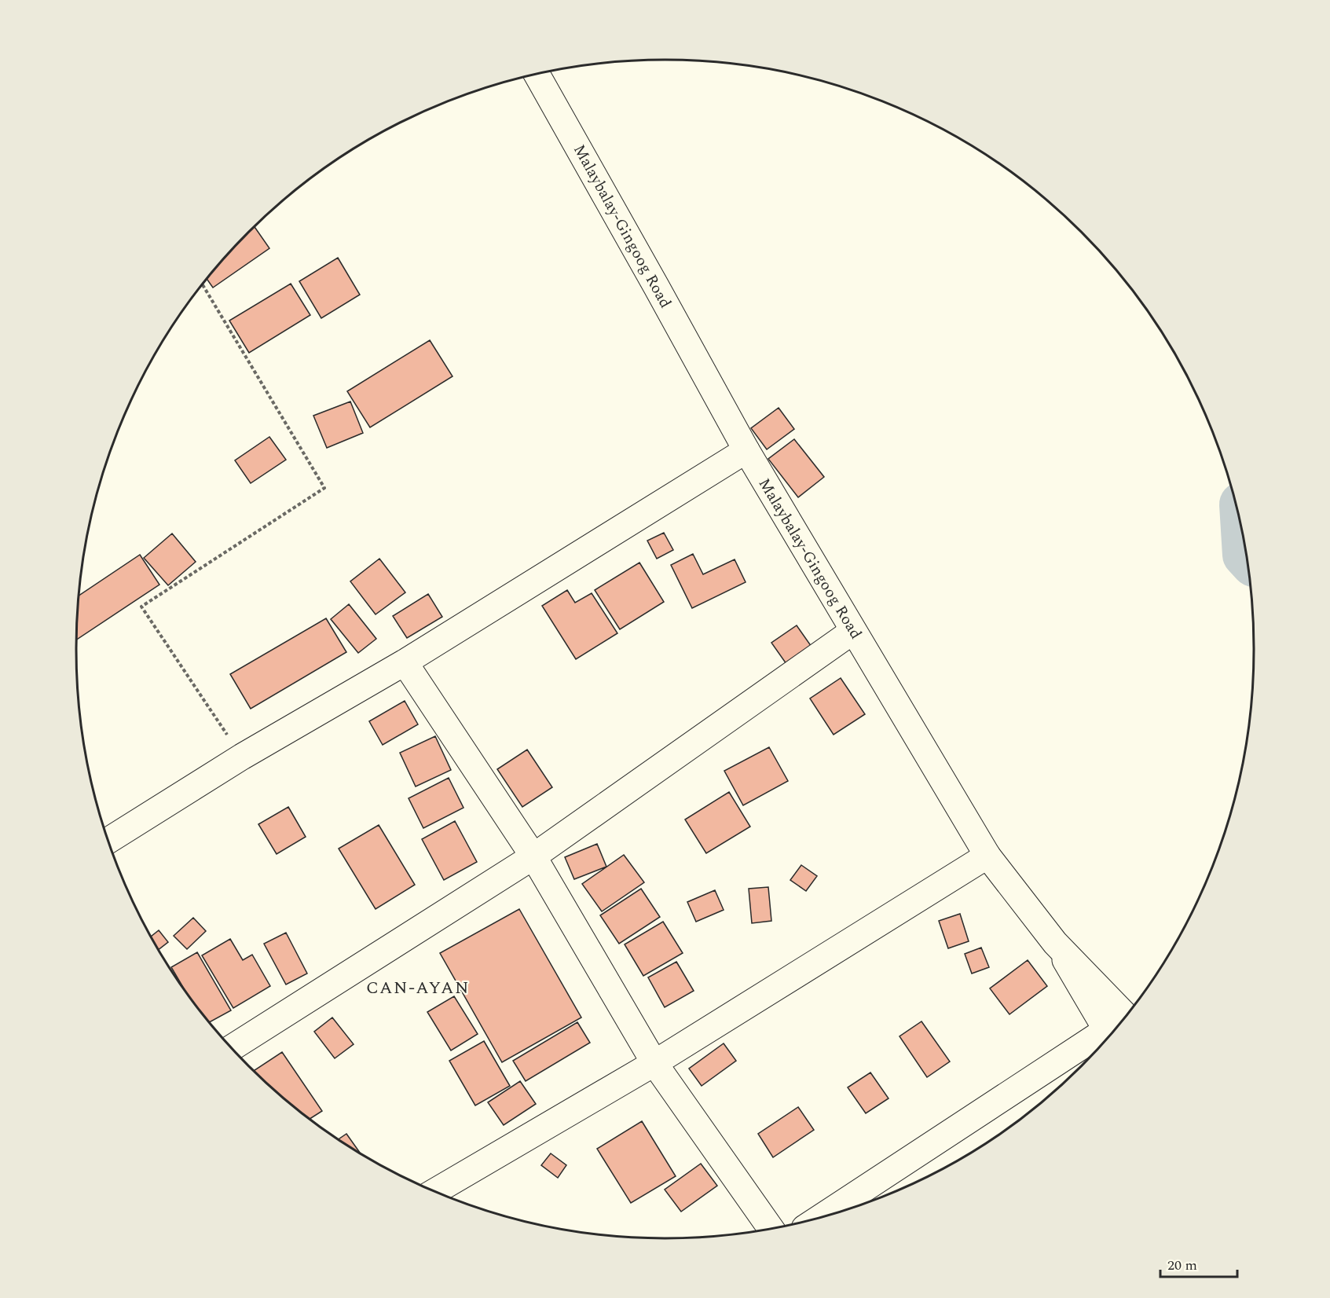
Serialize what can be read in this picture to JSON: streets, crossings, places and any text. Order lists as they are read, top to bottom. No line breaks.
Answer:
{"streets":{"street":["Malaybalay-Gingoog Road"]},"districts":["CAN-AYAN"],"scale_bar":"20 m"}
